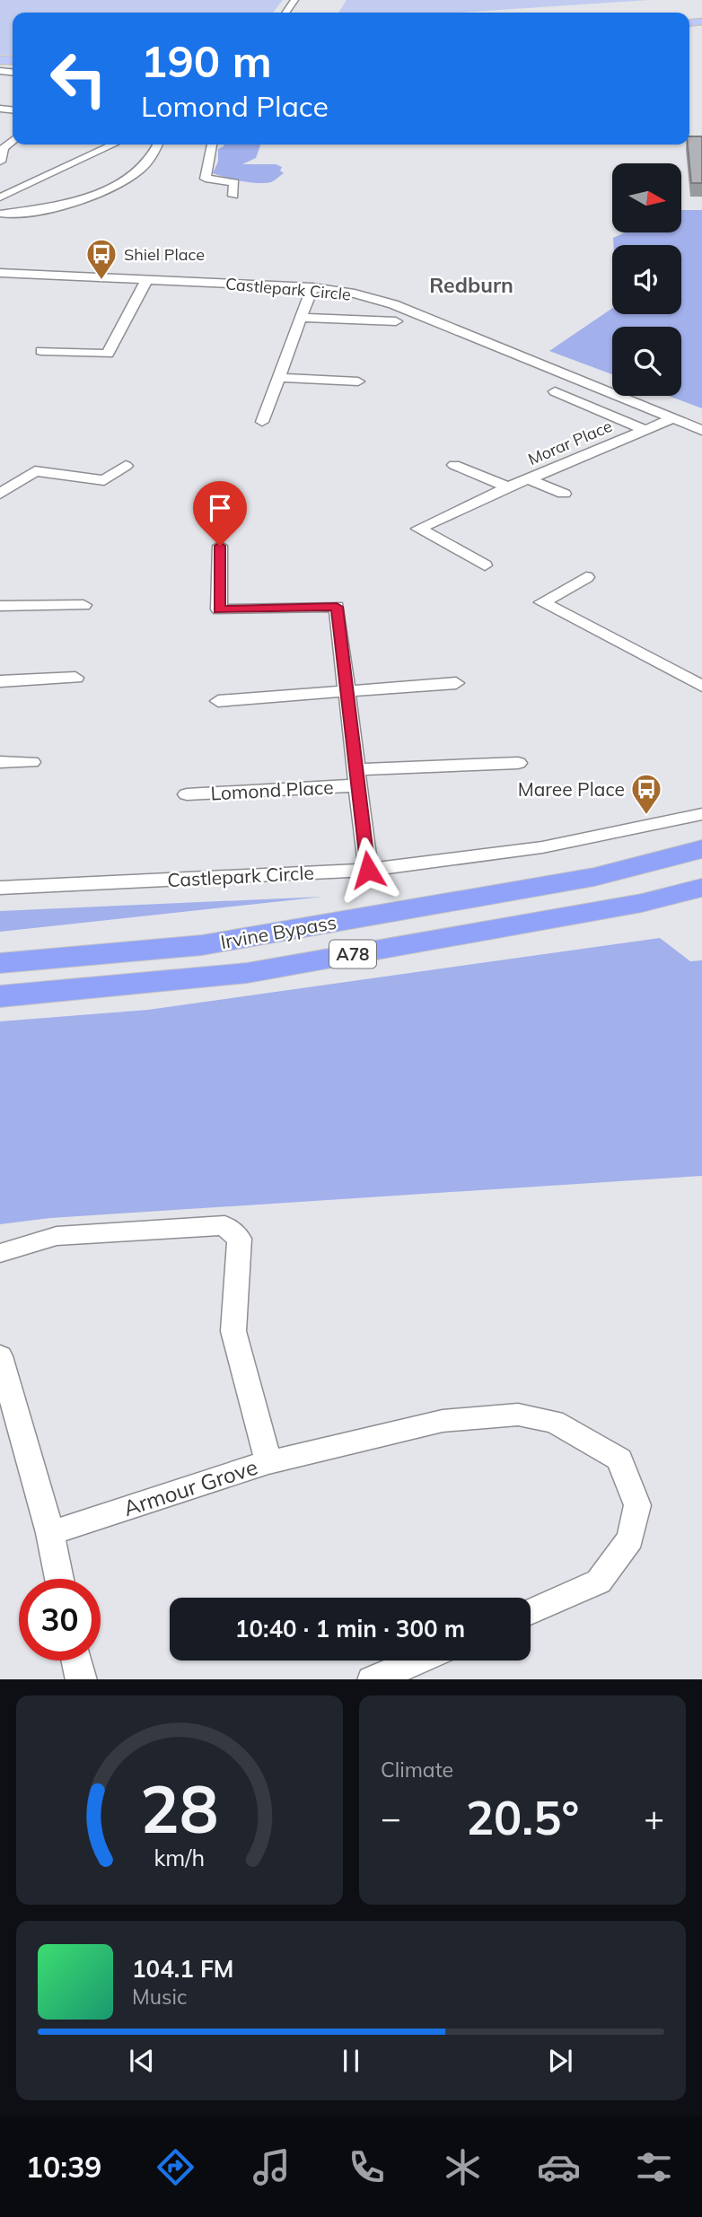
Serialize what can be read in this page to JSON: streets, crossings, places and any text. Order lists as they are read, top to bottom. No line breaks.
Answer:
{"streets":{"highway":["Irvine Bypass","A78"],"street":["Castlepark Circle","Morar Place","Lomond Place","Armour Grove"]},"crossings":[["Castlepark Circle","Morar Place"],["Castlepark Circle","Lomond Place"]],"districts":["Redburn"],"places":{"bus stop":["Shiel Place","Maree Place"]},"north":"right","page":{"turn":["190 m","Lomond Place"],"limit":"30","trip":"10:40 · 1 min · 300 m","tile":"Climate","heat":["−","20.5°","+"],"song":["104.1 FM","Music"],"tabs":"10:39","gauge":["28","km/h"]}}
